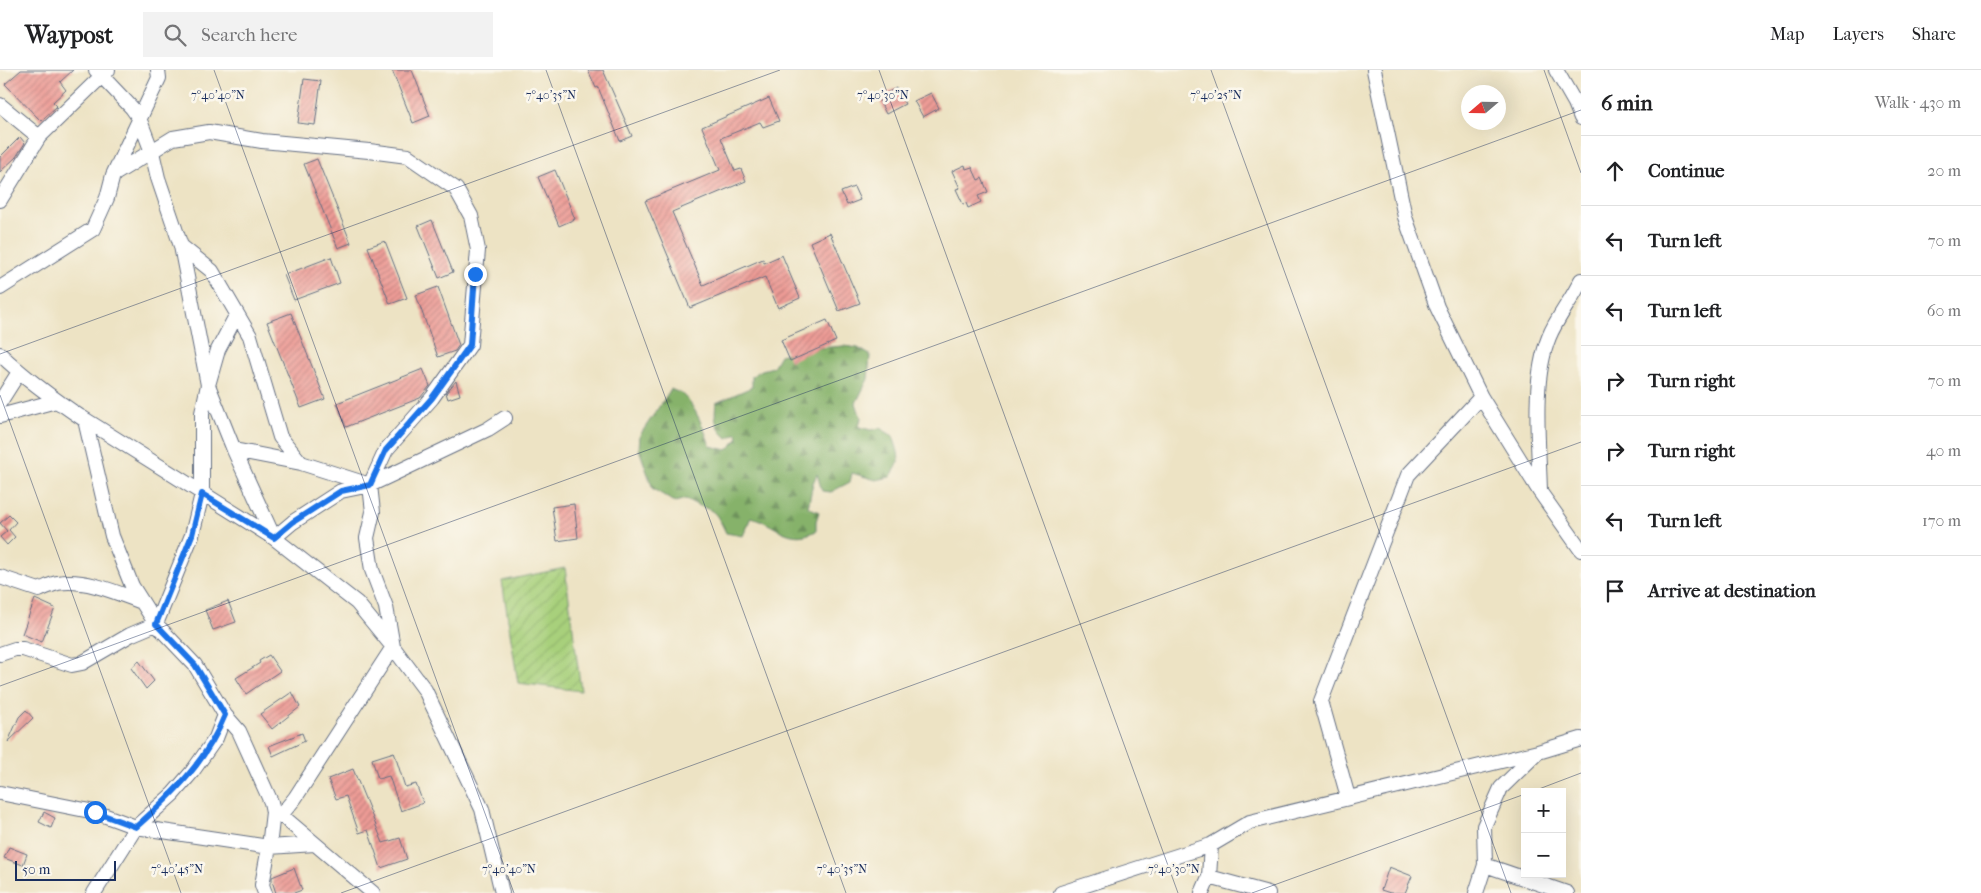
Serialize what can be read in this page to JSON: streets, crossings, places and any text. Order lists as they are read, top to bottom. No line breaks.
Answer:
{"scale_bar":"50 m","north":"left","page":{"header":"Waypost","search":"Search here","nav":["Map","Layers","Share"],"heading":["6 min","Walk · 430 m"],"list":[["Continue","20 m"],["Turn left","70 m"],["Turn left","60 m"],["Turn right","70 m"],["Turn right","40 m"],["Turn left","170 m"],"Arrive at destination"],"map_buttons":["+","−"],"scale":"50 m"},"coordinates":["7°40'40\"N","7°40'35\"N","7°40'30\"N","7°40'25\"N","7°40'45\"N"]}
